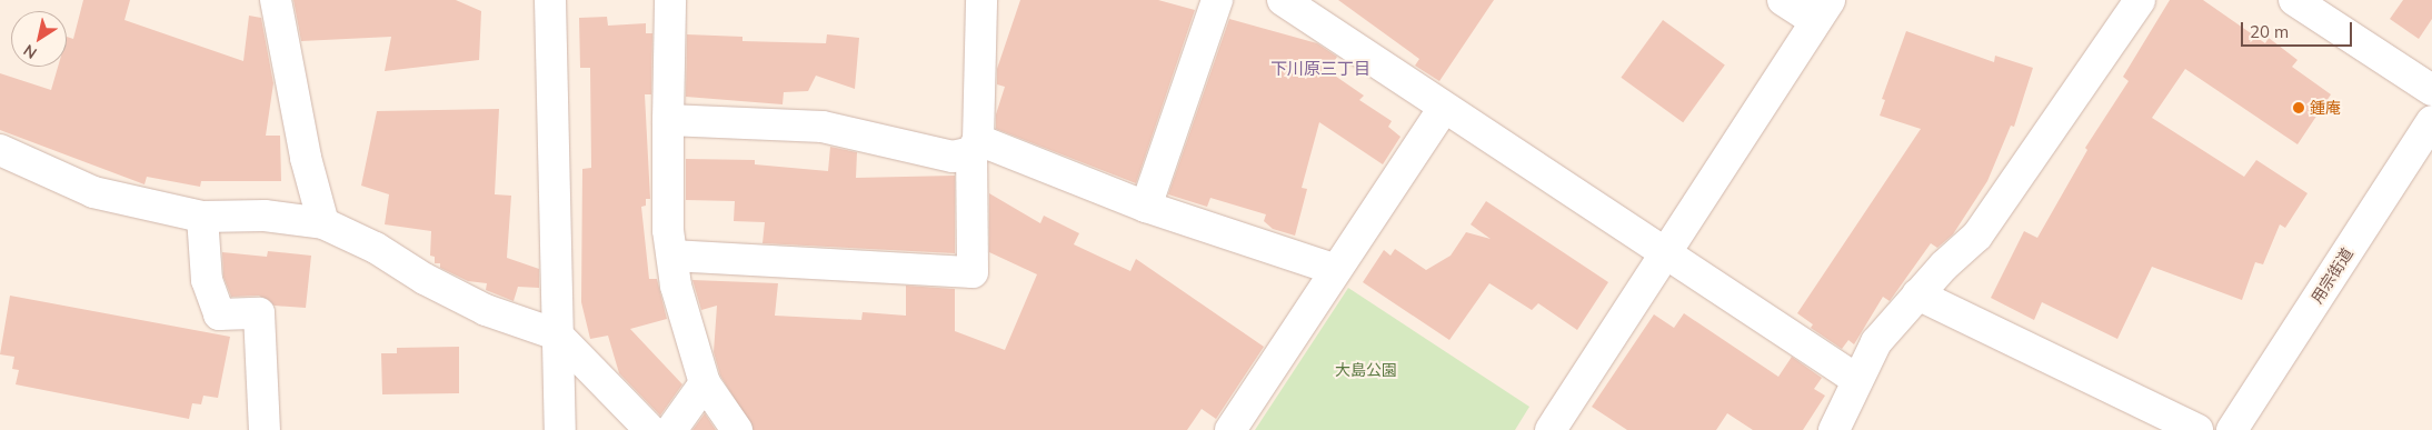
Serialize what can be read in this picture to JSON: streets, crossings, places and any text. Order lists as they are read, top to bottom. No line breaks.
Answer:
{"streets":{"street":["用宗街道"]},"districts":["下川原三丁目"],"parks":["大島公園"],"places":["鍾庵"],"scale_bar":"20 m","north":"bottom left"}
